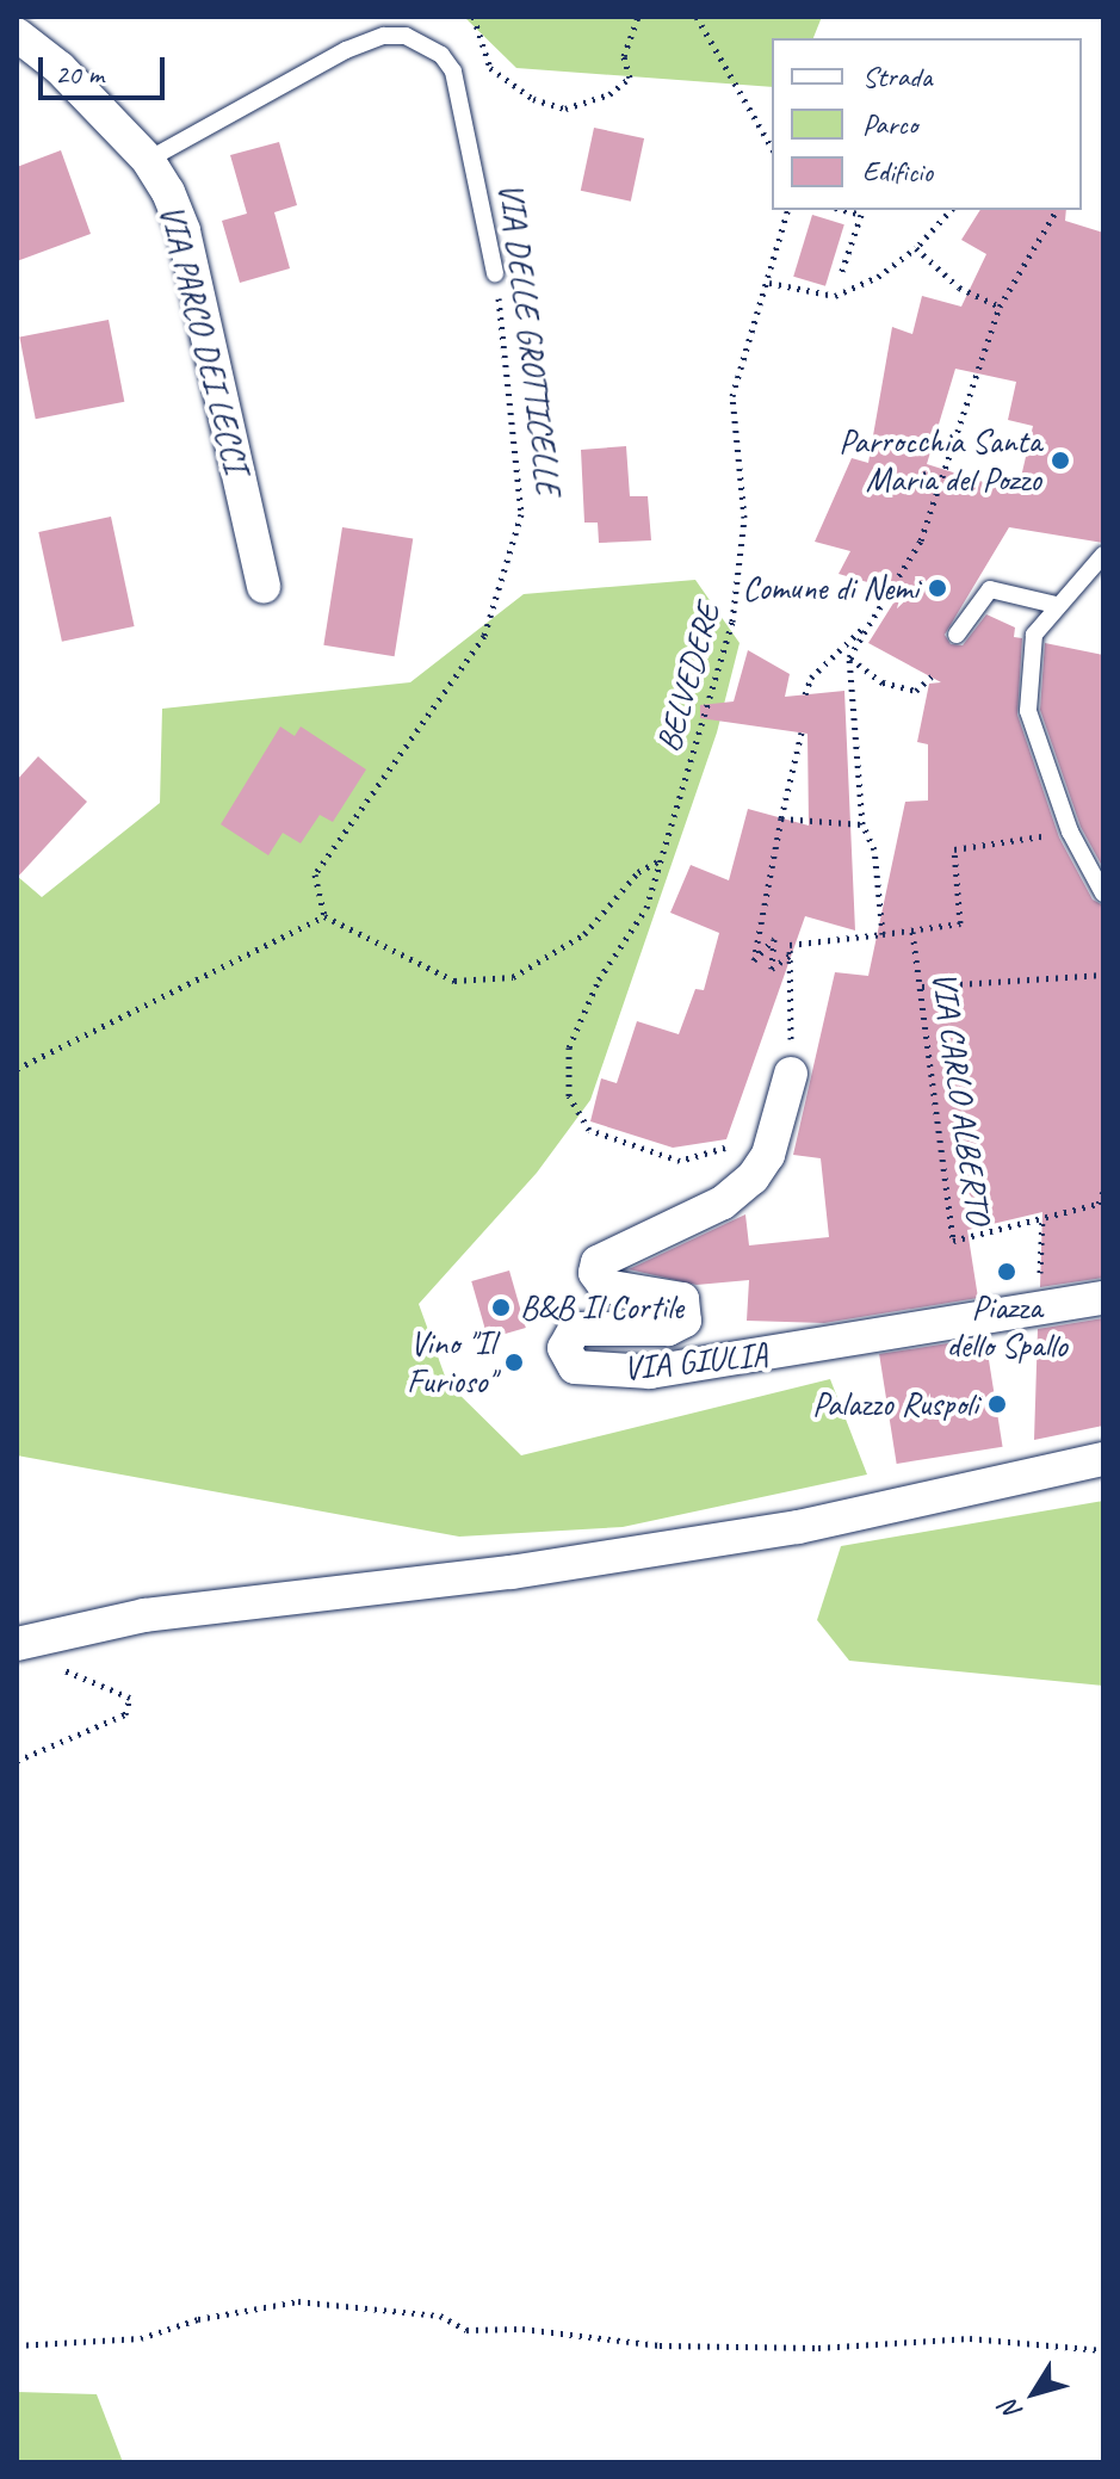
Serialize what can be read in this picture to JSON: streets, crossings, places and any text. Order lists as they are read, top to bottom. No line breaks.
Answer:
{"streets":{"street":["VIA PARCO DEI LECCI","VIA GIULIA"],"lane":["VIA DELLE GROTTICELLE"],"path":["BELVEDERE","VIA CARLO ALBERTO"]},"crossings":[["VIA PARCO DEI LECCI","VIA DELLE GROTTICELLE"]],"places":["Parrocchia Santa Maria del Pozzo","Comune di Nemi","Piazza dello Spallo","B&B Il Cortile","Vino \"Il Furioso\"","Palazzo Ruspoli"],"legend":["Strada","Parco","Edificio"],"scale_bar":"20 m","north":"bottom left"}
